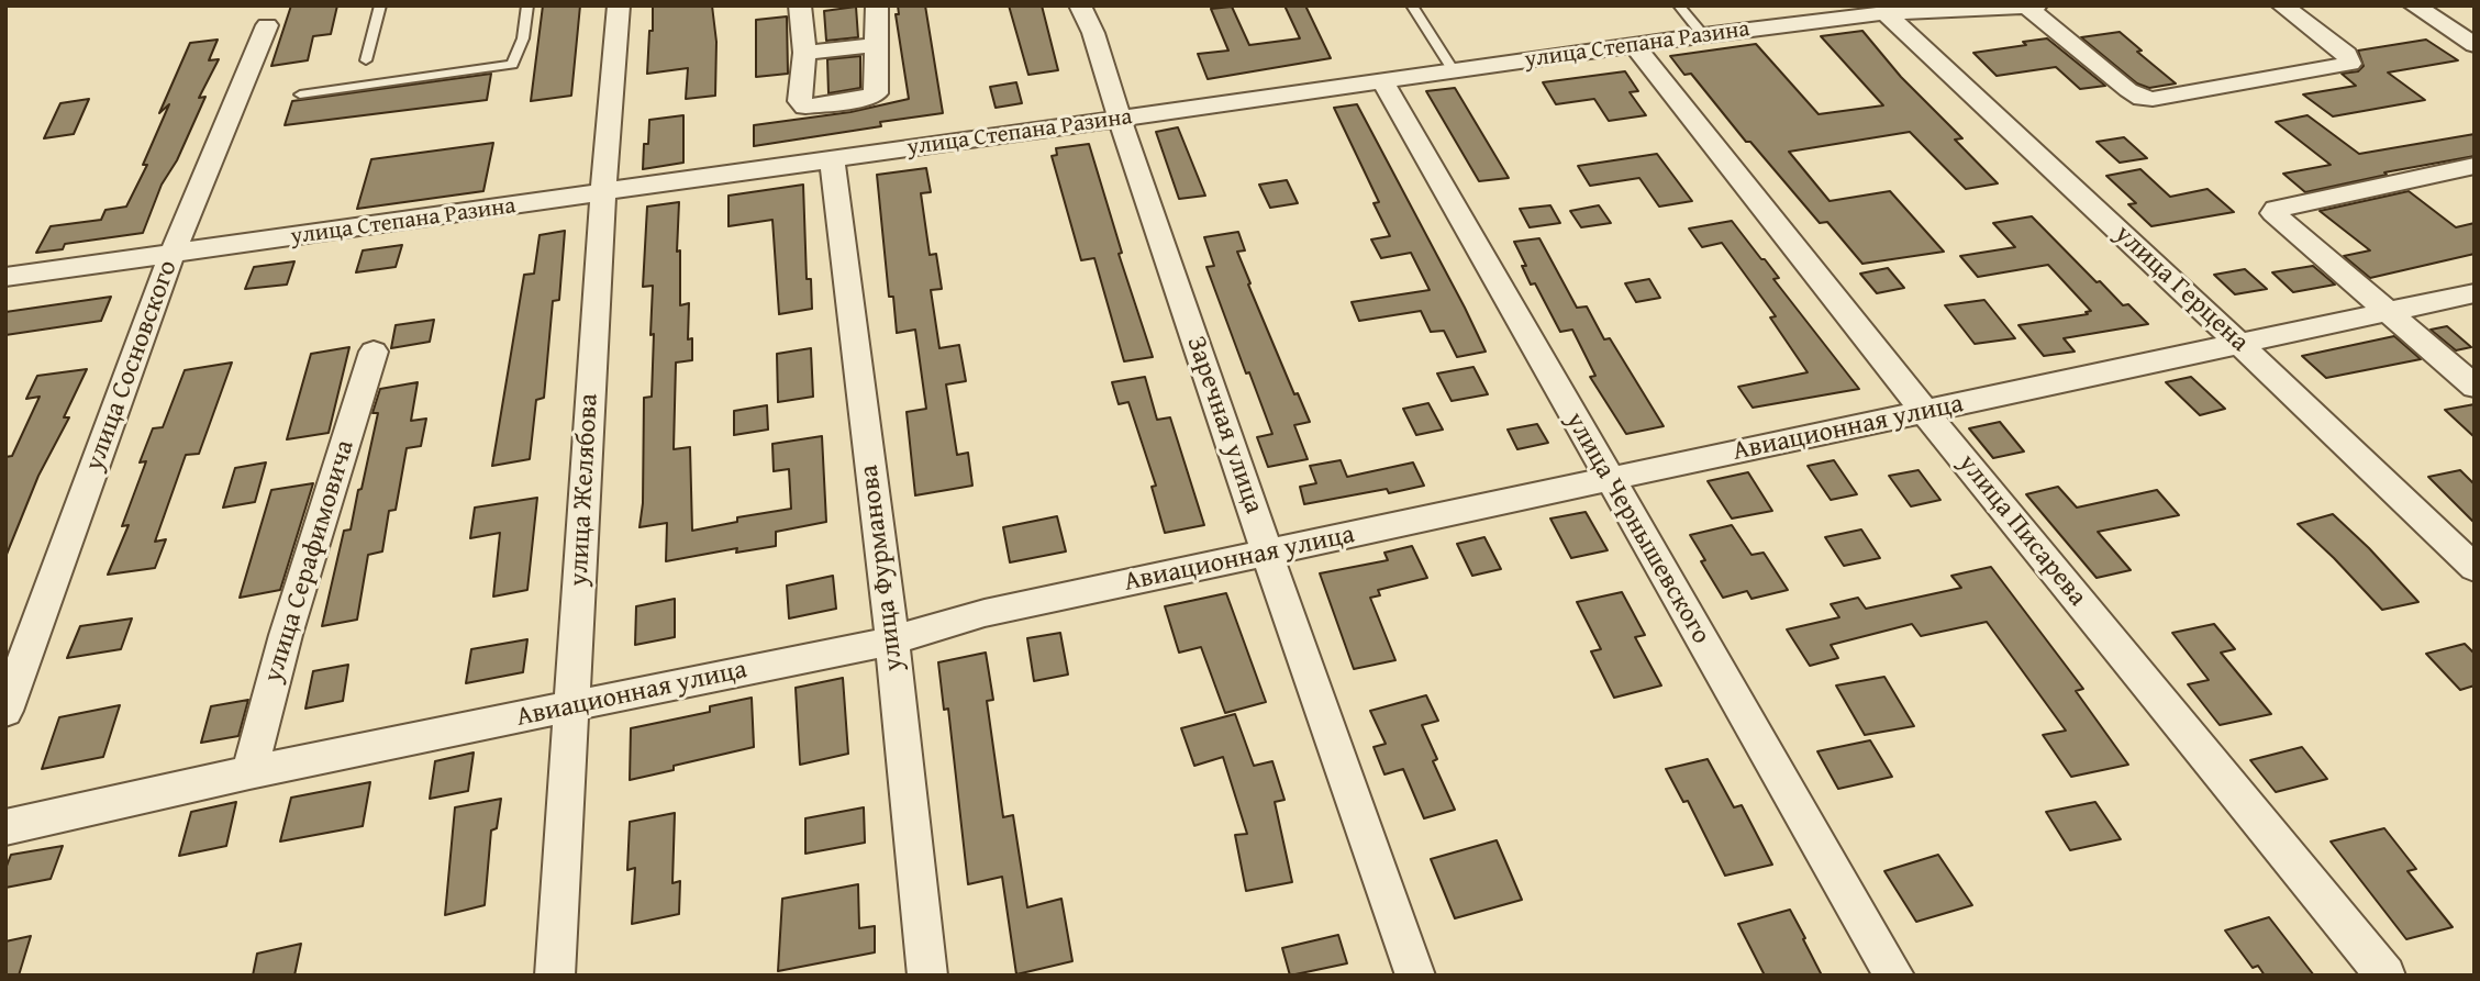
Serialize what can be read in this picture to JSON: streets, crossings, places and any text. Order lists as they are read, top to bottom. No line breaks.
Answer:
{"streets":{"street":["улица Степана Разина","улица Герцена","улица Сосновского","Заречная улица","Авиационная улица","улица Желябова","улица Чернышевского","улица Писарева","улица Серафимовича","улица Фурманова"]},"crossings":[["улица Степана Разина","улица Герцена"],["улица Степана Разина","улица Сосновского"],["улица Степана Разина","Заречная улица"],["улица Степана Разина","улица Желябова"],["улица Степана Разина","улица Чернышевского"],["улица Степана Разина","улица Писарева"],["улица Степана Разина","улица Фурманова"],["улица Герцена","Авиационная улица"],["Заречная улица","Авиационная улица"],["Авиационная улица","улица Желябова"],["Авиационная улица","улица Чернышевского"],["Авиационная улица","улица Писарева"],["Авиационная улица","улица Серафимовича"],["Авиационная улица","улица Фурманова"]]}
